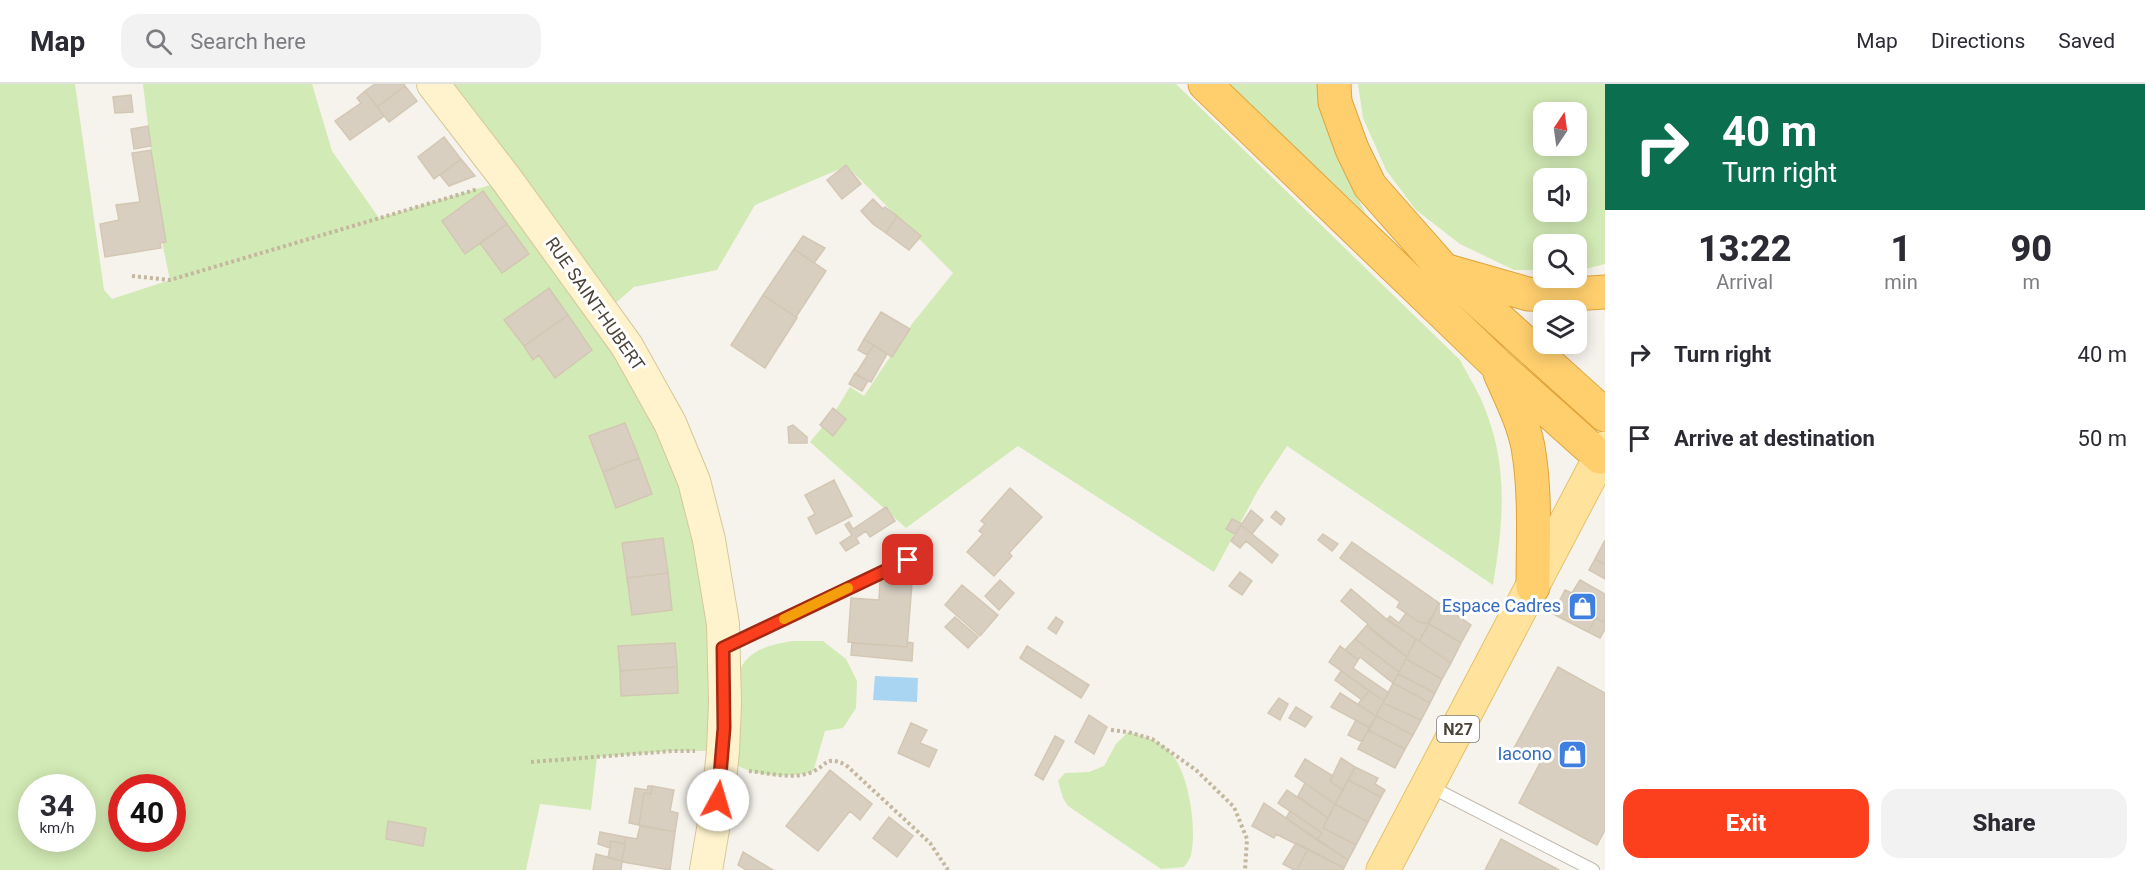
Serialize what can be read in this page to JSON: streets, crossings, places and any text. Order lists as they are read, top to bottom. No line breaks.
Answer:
{"streets":{"main road":["N27"],"street":["RUE SAINT-HUBERT"]},"places":{"shop":["Espace Cadres","Iacono"]},"north":"top","page":{"header":"Map","search":"Search here","nav":["Map","Directions","Saved"],"turn":["40 m","Turn right"],"eta":["13:22","Arrival","1","min","90","m"],"list":[{"name":"Turn right","value":"40 m"},{"name":"Arrive at destination","value":"50 m"}],"speed":"34 km/h","limit":"40","buttons":["Exit","Share"]}}
